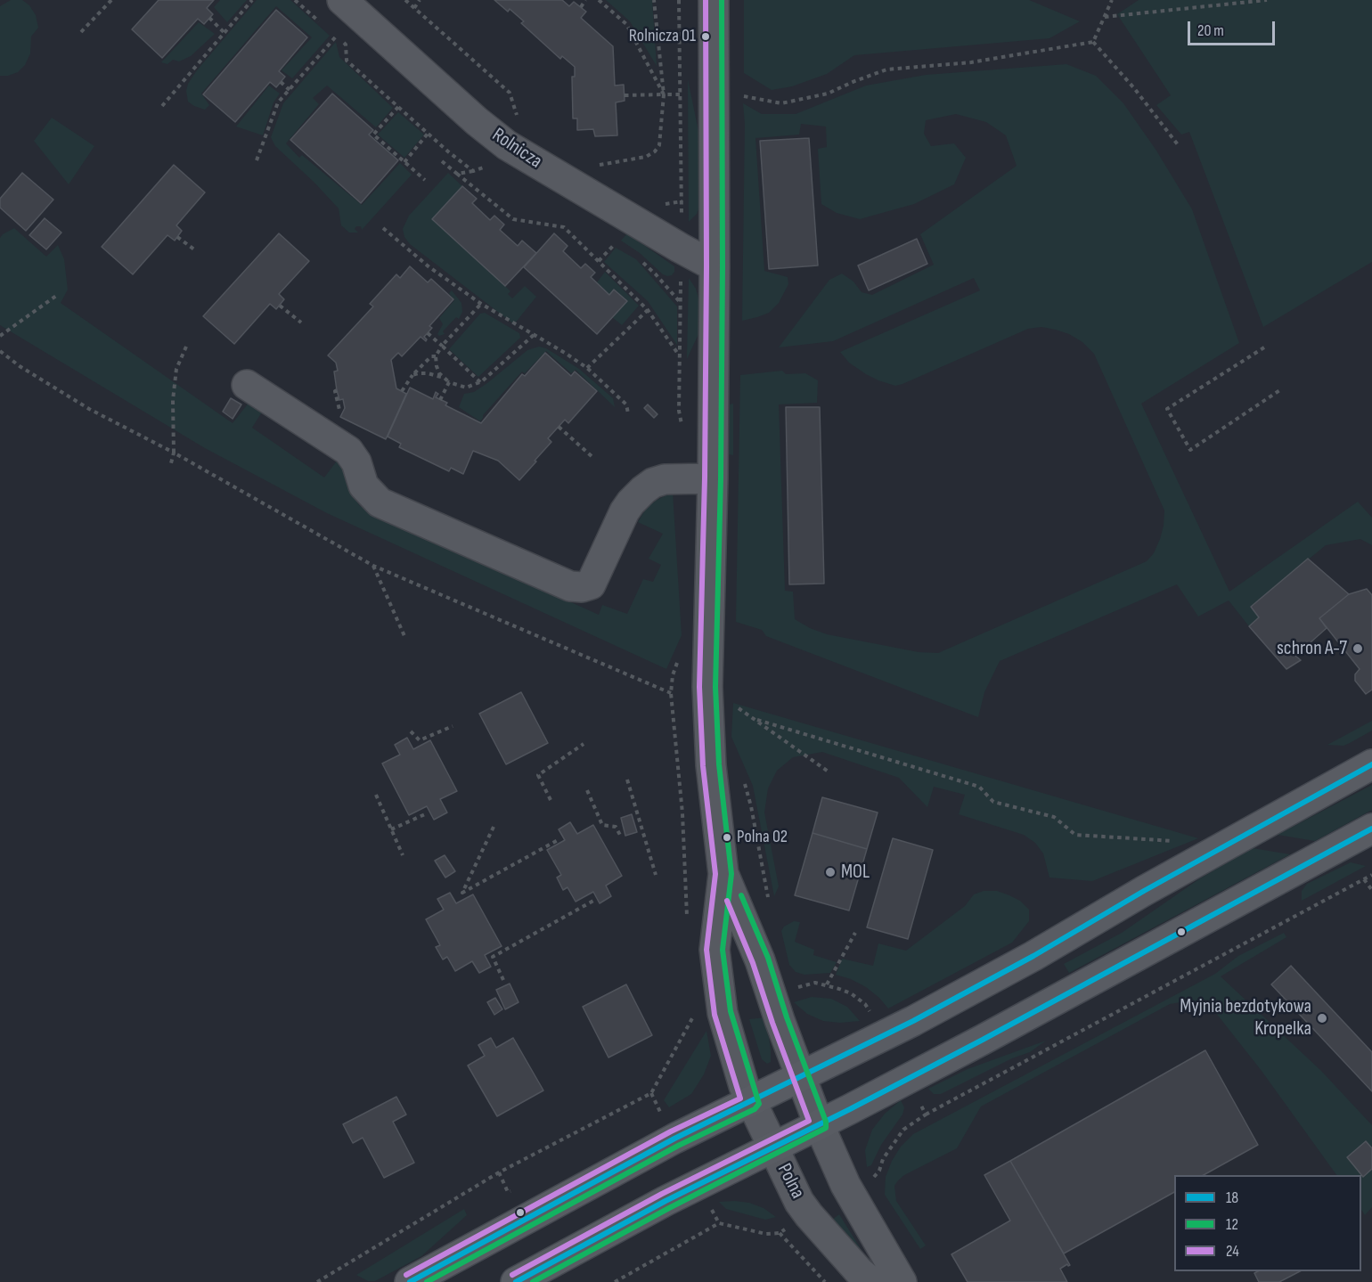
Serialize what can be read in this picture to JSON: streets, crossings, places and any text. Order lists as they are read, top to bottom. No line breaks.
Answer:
{"streets":{"street":["Rolnicza","Polna"]},"crossings":[["Rolnicza","Polna"]],"places":["Rolnicza 01","schron A-7","Polna 02","MOL","Myjnia bezdotykowa Kropelka"],"lines":["transit line 12","transit line 24","transit line 18"],"legend":["18","12","24"],"scale_bar":"20 m"}
